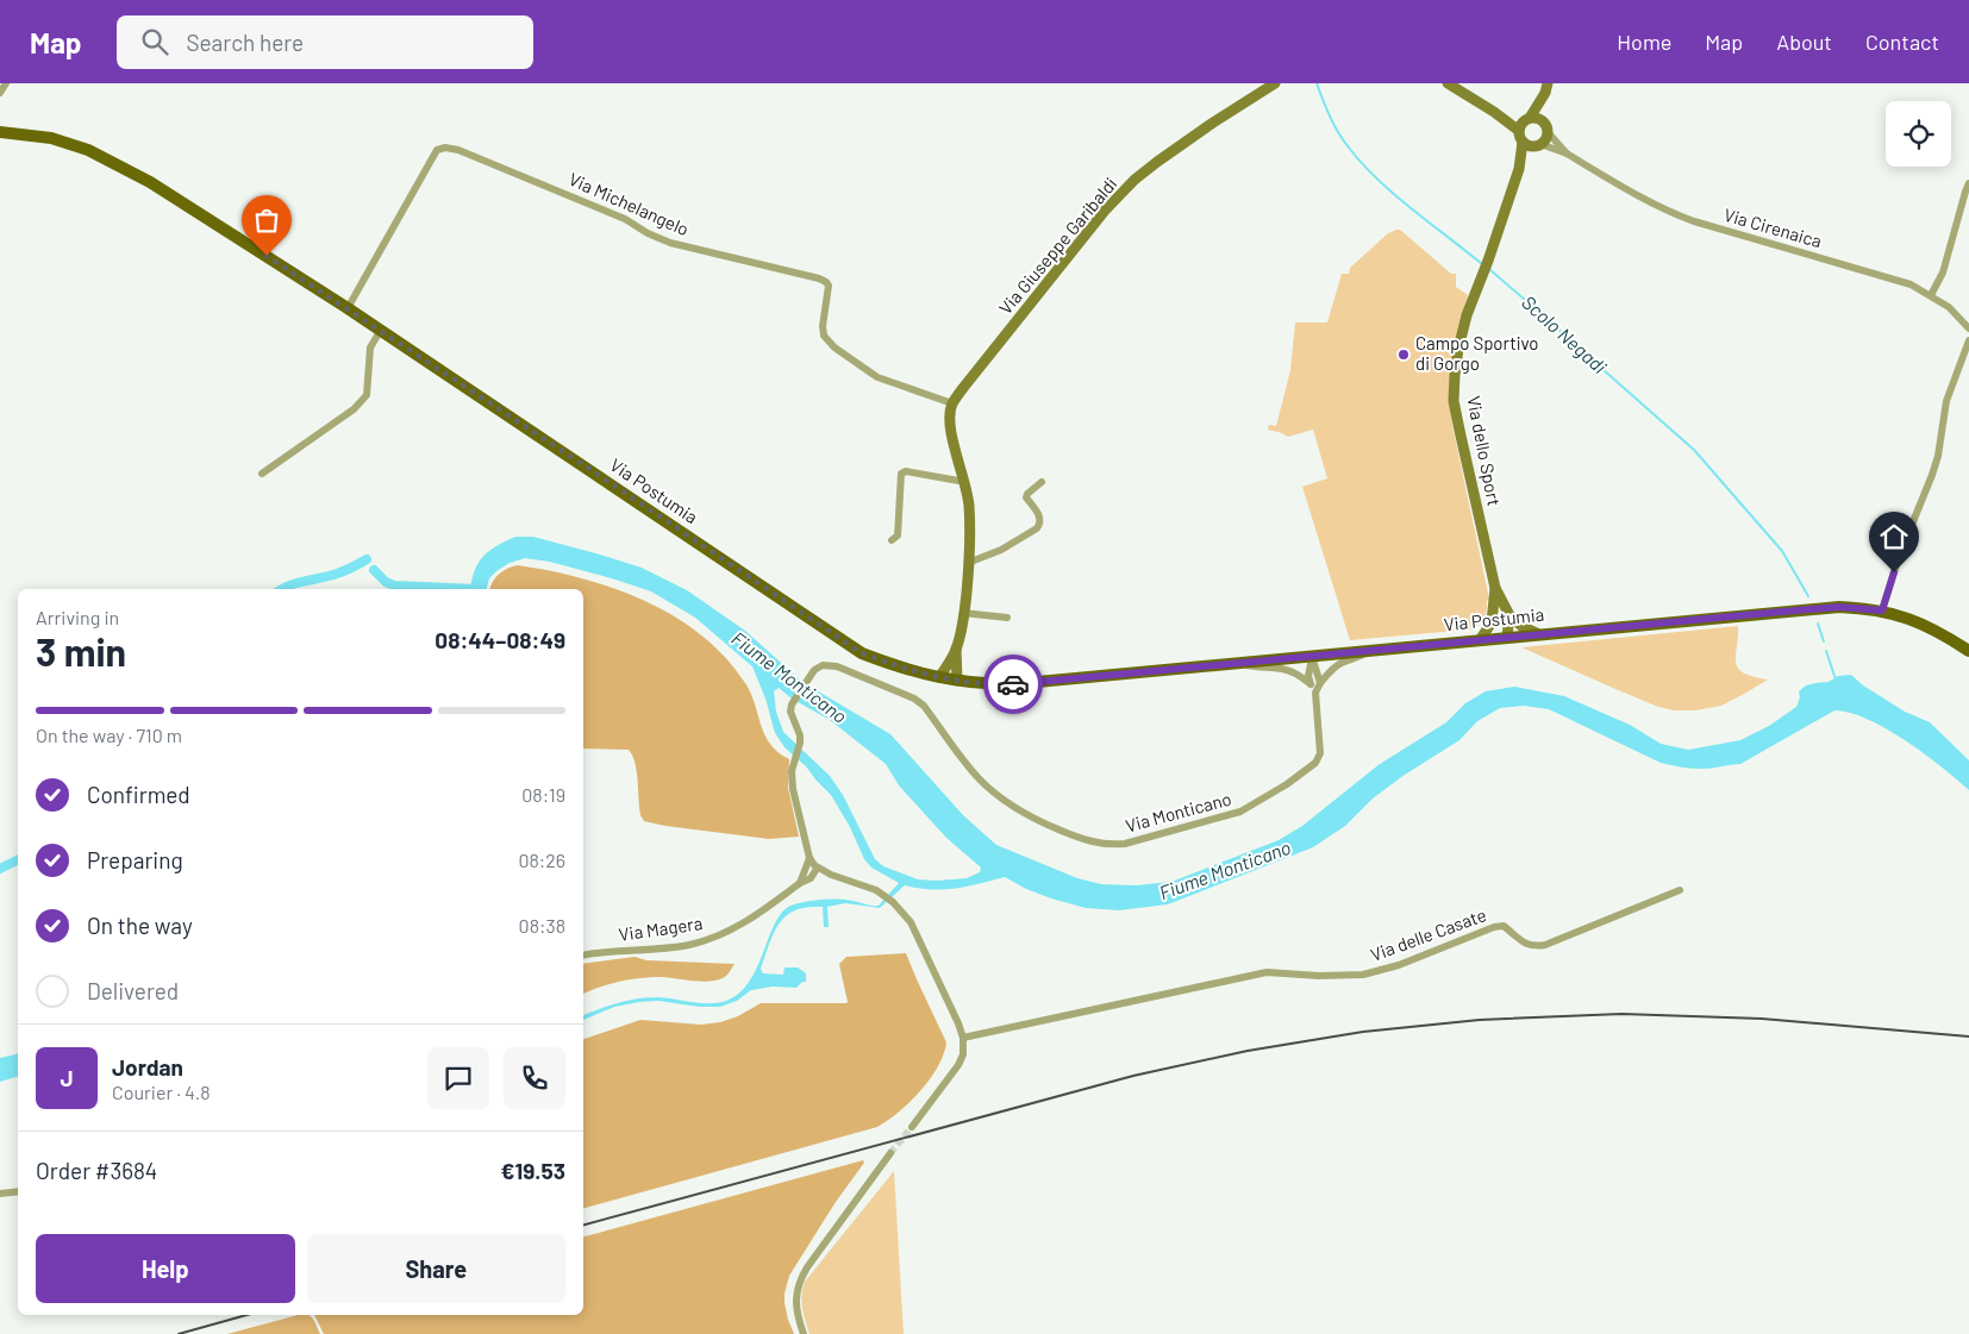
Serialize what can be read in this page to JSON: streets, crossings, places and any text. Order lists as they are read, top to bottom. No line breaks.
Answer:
{"streets":{"main road":["Via Postumia"],"street":["Via Michelangelo","Via Cirenaica","Via Giuseppe Garibaldi","Via dello Sport","Via Monticano","Via Magera","Via delle Casate"]},"crossings":[["Via Michelangelo","Via Giuseppe Garibaldi"],["Via Michelangelo","Via Postumia"],["Via Cirenaica","Via dello Sport"]],"water":["Scolo Negadi","Fiume Monticano"],"places":["Campo Sportivo di Gorgo"],"page":{"header":"Map","search":"Search here","nav":["Home","Map","About","Contact"],"heading":["3 min","Arriving in","08:44–08:49"],"panel":["Jordan","Courier · 4.8","Order #3684","€19.53"],"bar":"On the way · 710 m","list":[["Confirmed","08:19"],["Preparing","08:26"],["On the way","08:38"],"Delivered"],"round":"J","buttons":["Help","Share"]}}
